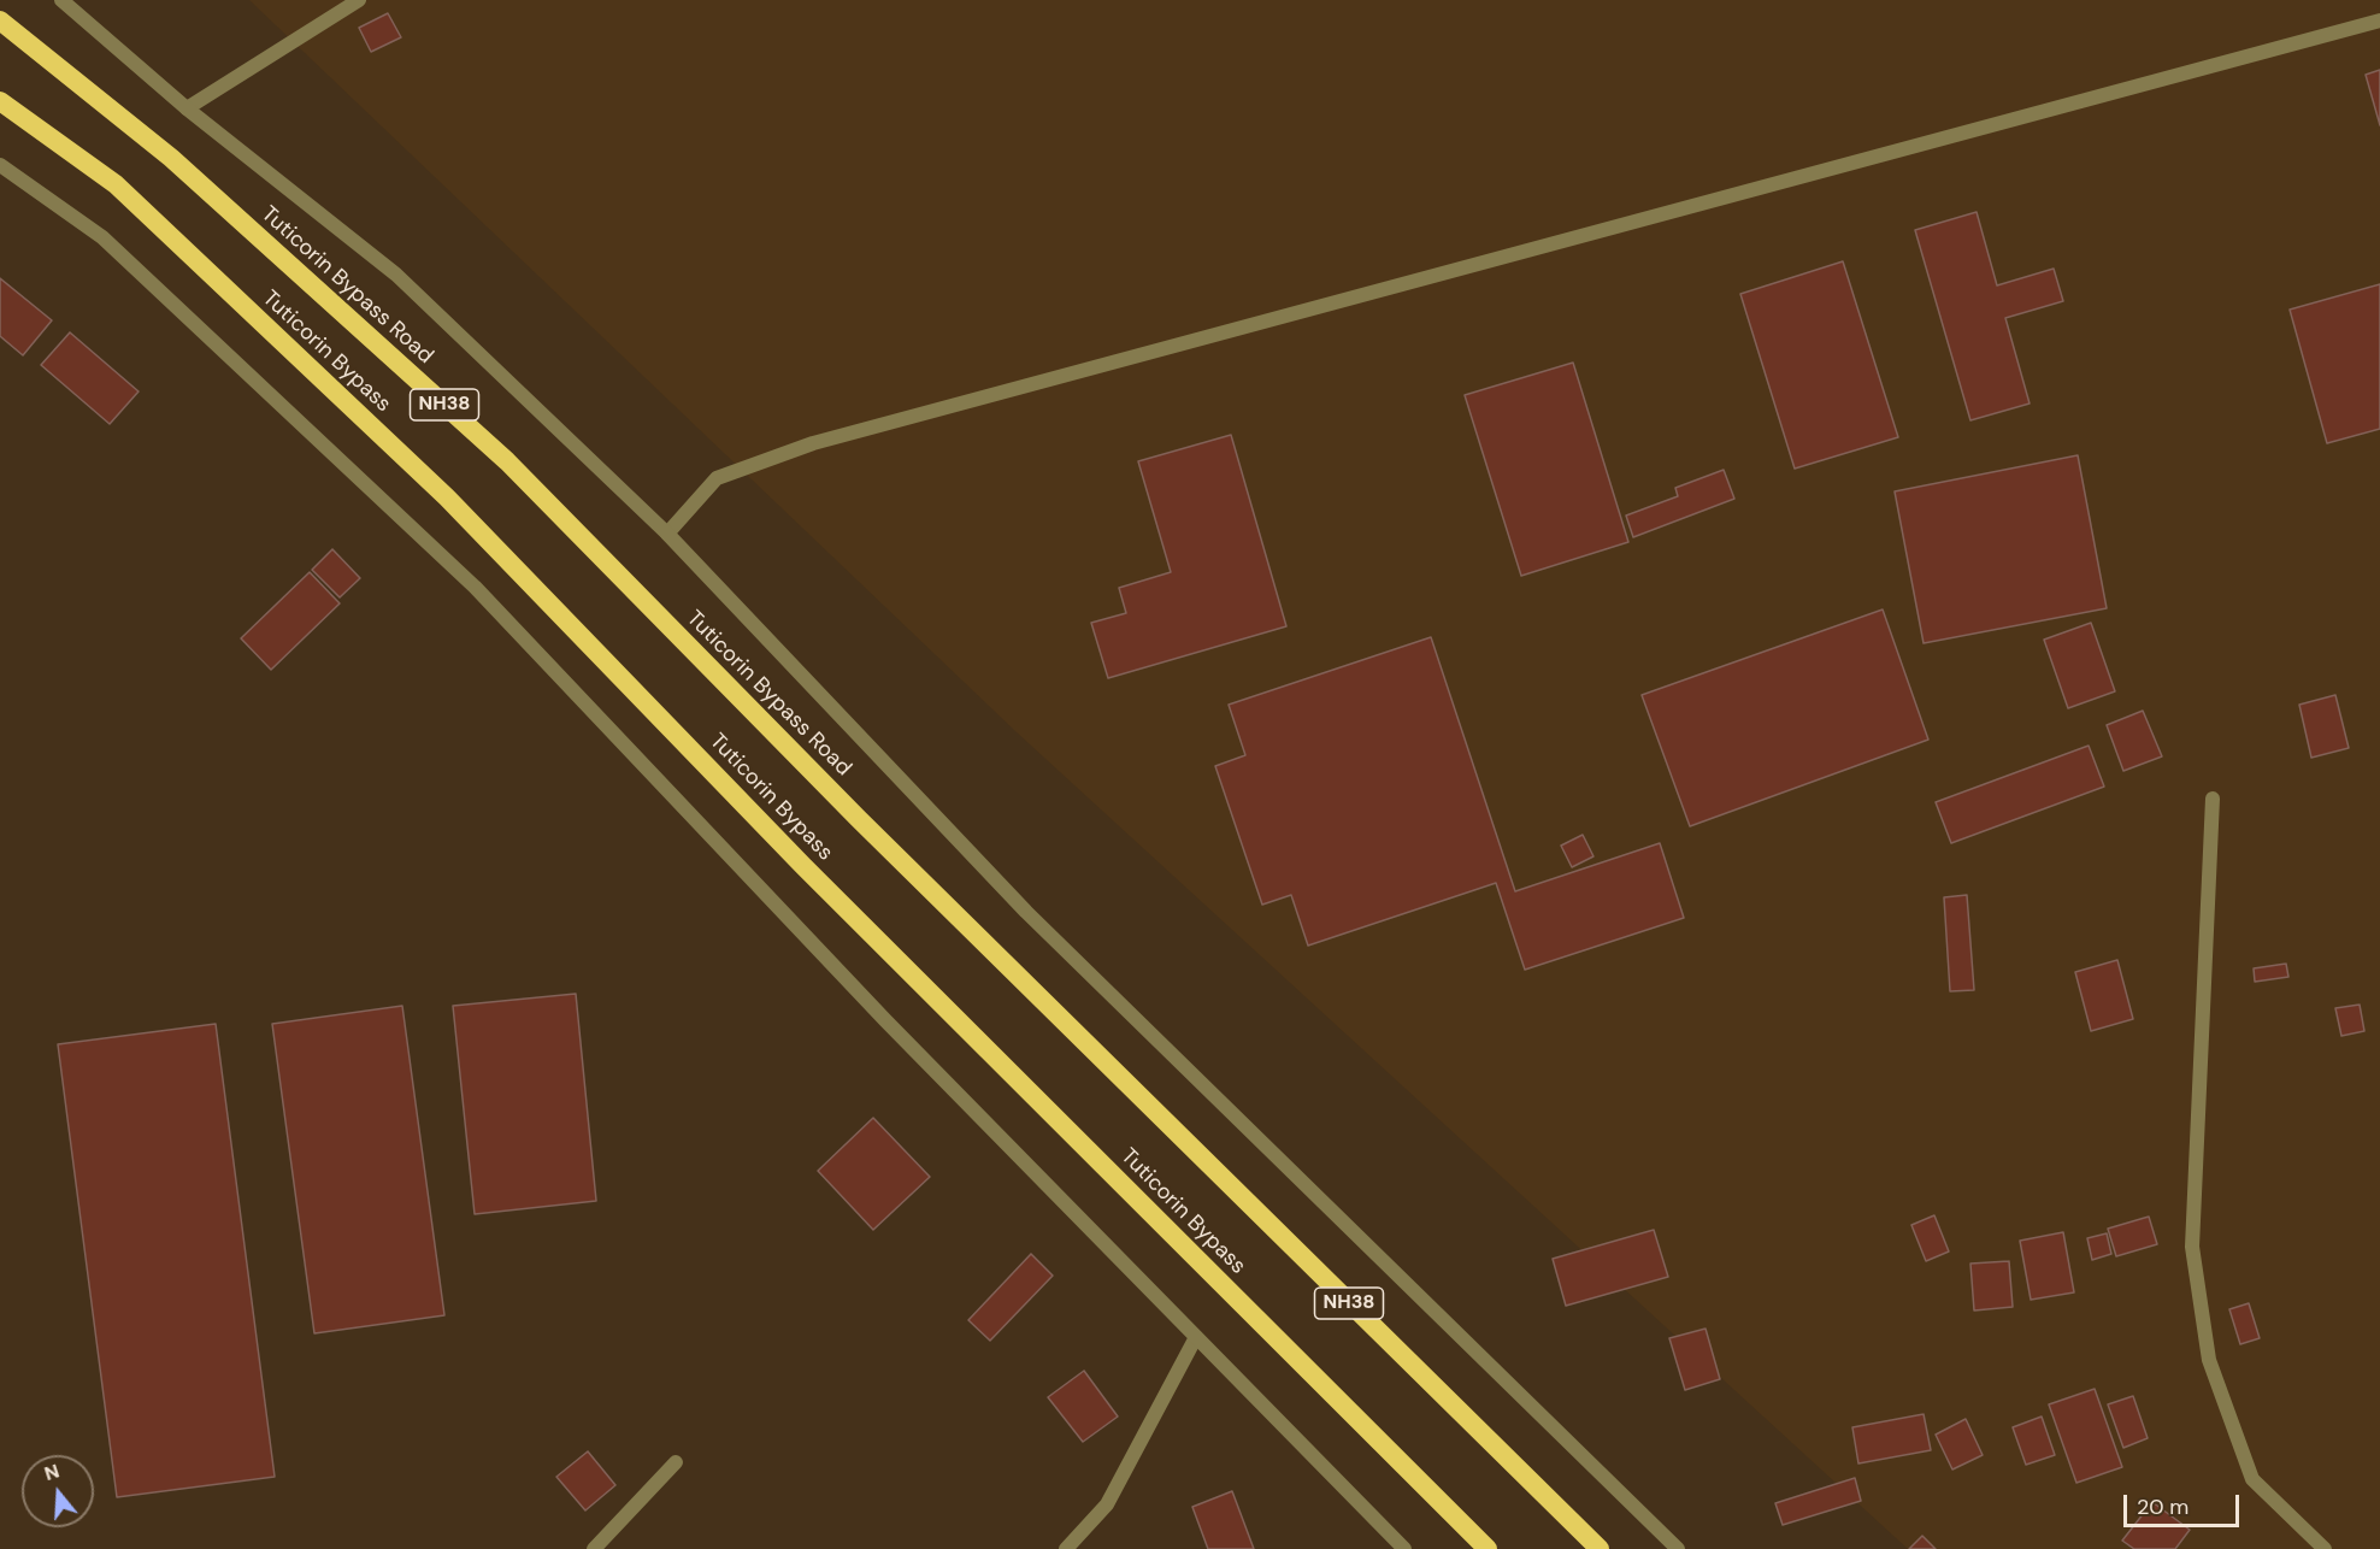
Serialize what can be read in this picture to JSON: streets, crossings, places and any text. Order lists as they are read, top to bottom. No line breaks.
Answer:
{"streets":{"highway":["Tuticorin Bypass Road","Tuticorin Bypass","NH38"]},"scale_bar":"20 m","north":"top"}
